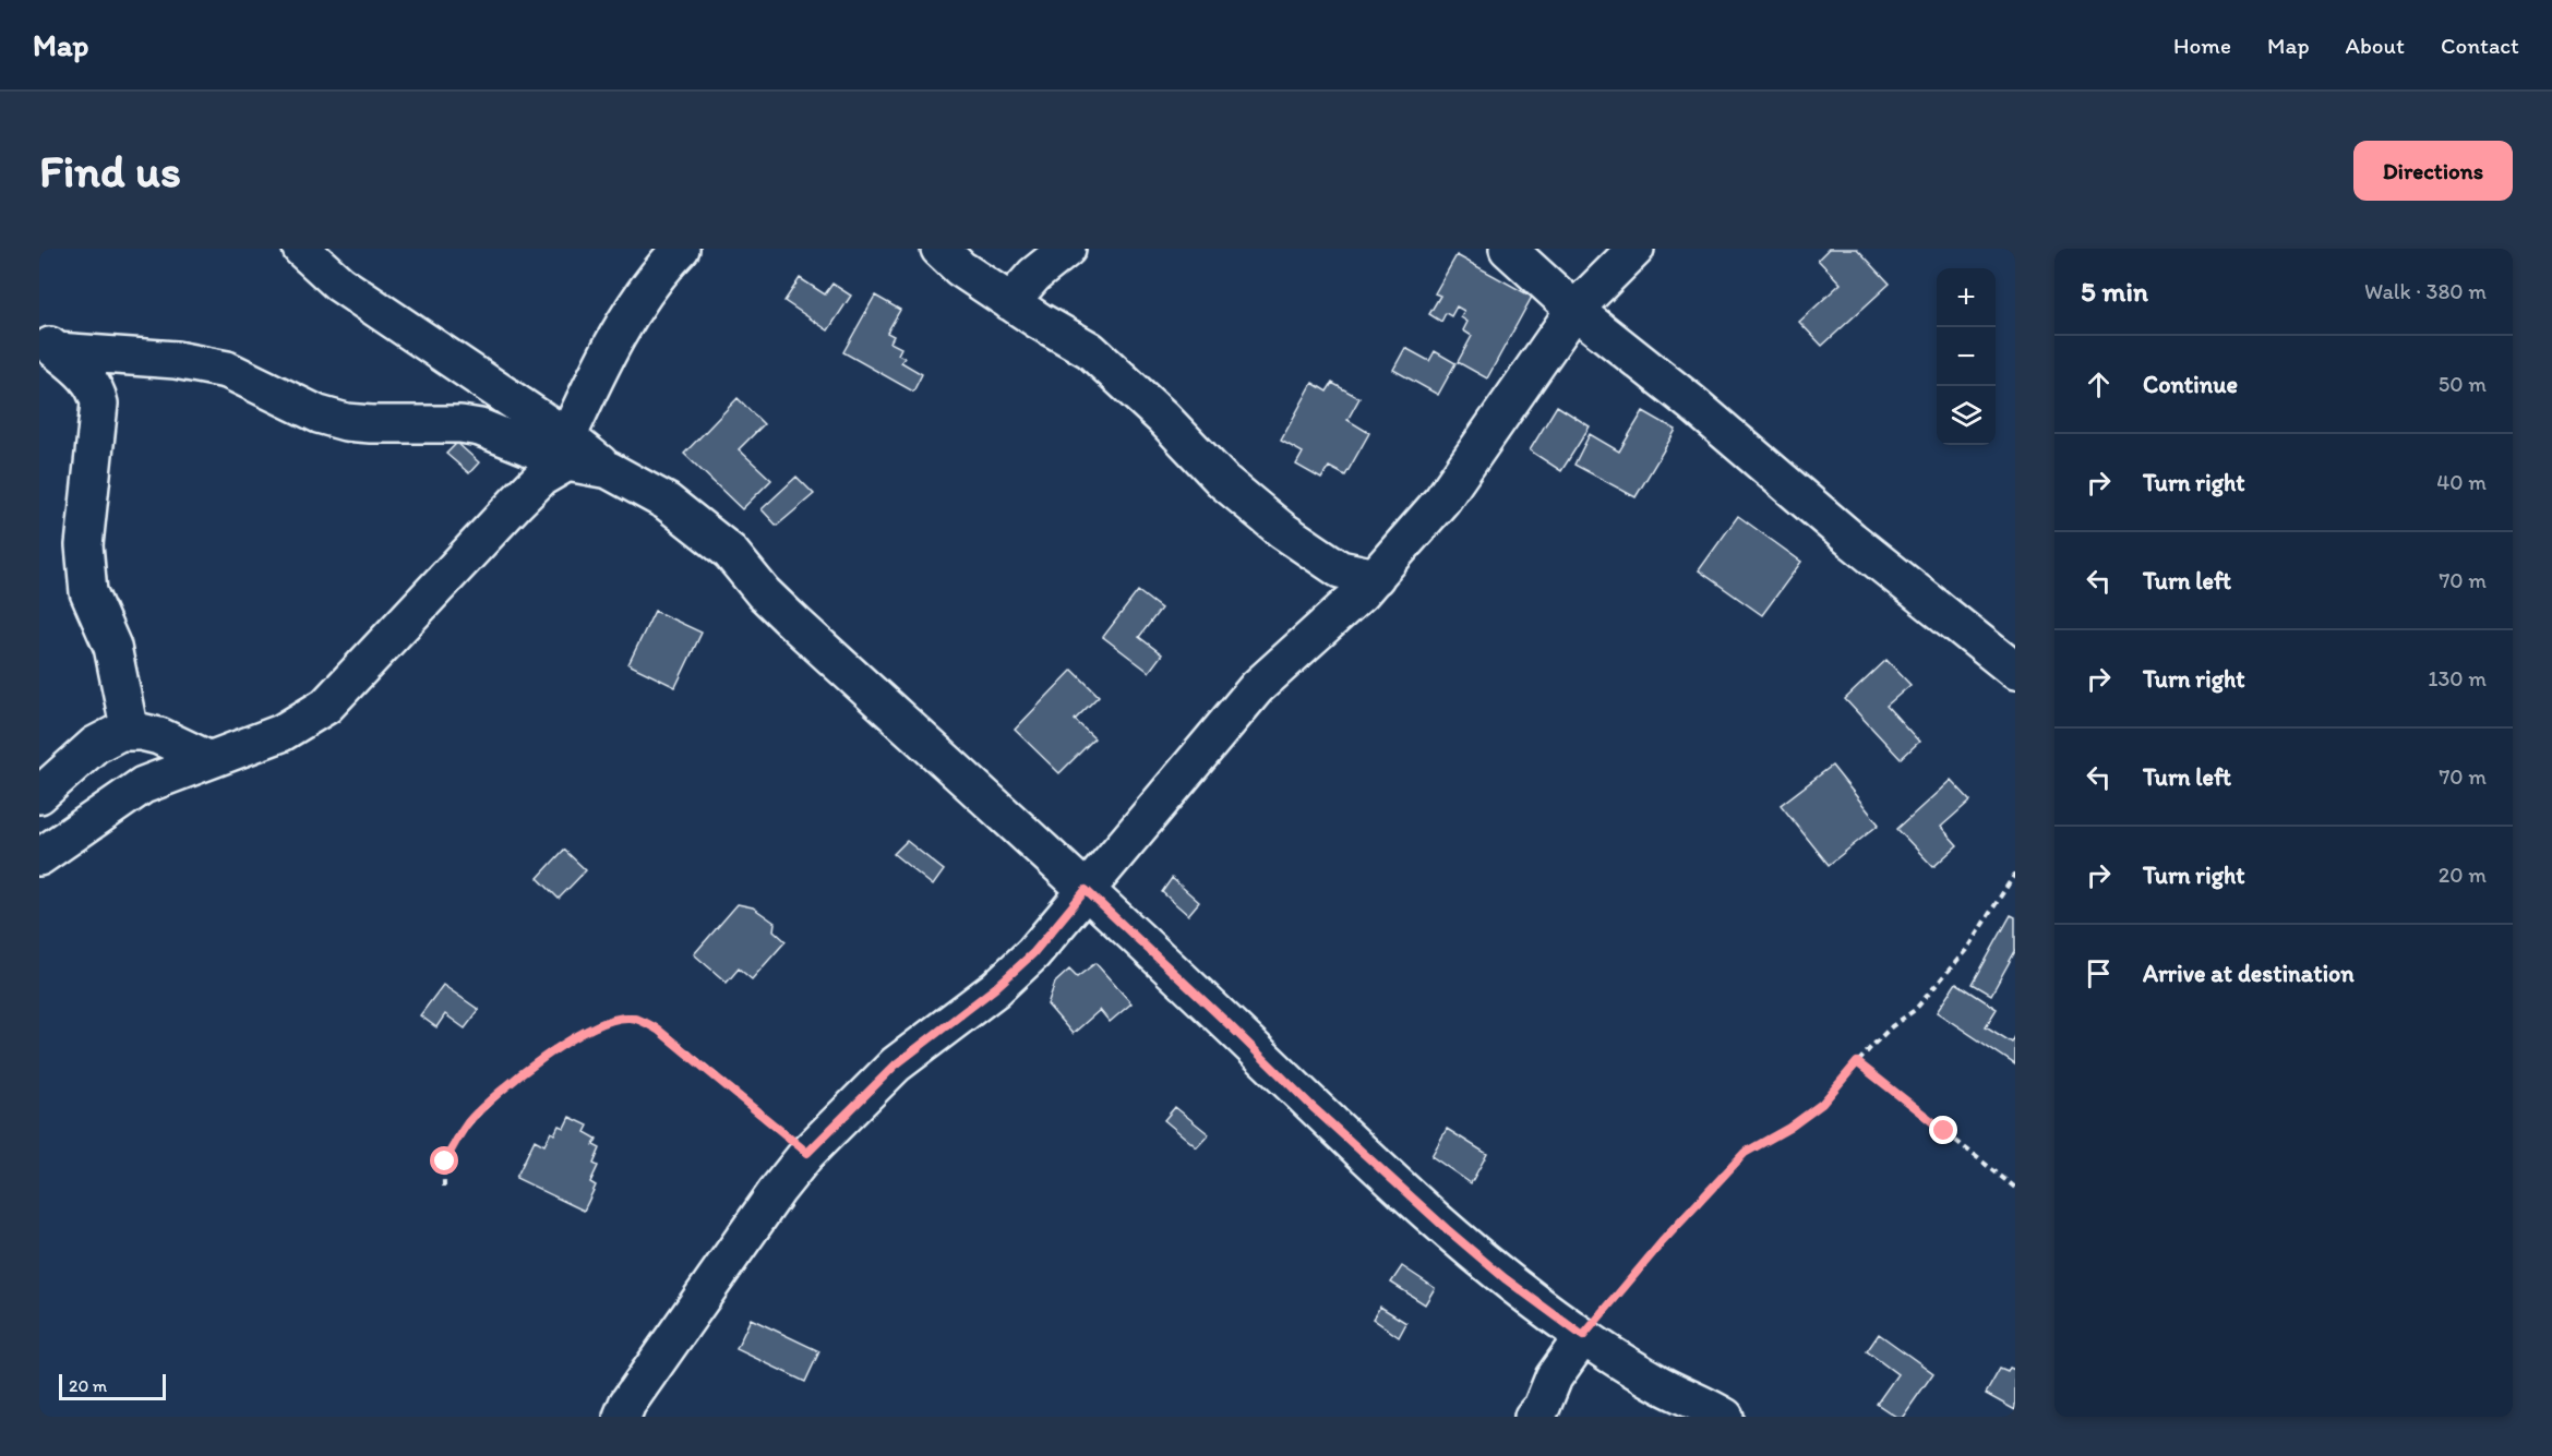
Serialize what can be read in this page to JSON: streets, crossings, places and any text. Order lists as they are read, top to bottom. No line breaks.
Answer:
{"scale_bar":"20 m","page":{"header":"Map","nav":["Home","Map","About","Contact"],"buttons":"Directions","title":"Find us","heading":["5 min","Walk · 380 m"],"map_buttons":["+","−"],"list":[["Continue","50 m"],["Turn right","40 m"],["Turn left","70 m"],["Turn right","130 m"],["Turn left","70 m"],["Turn right","20 m"],"Arrive at destination"],"scale":"20 m"}}
